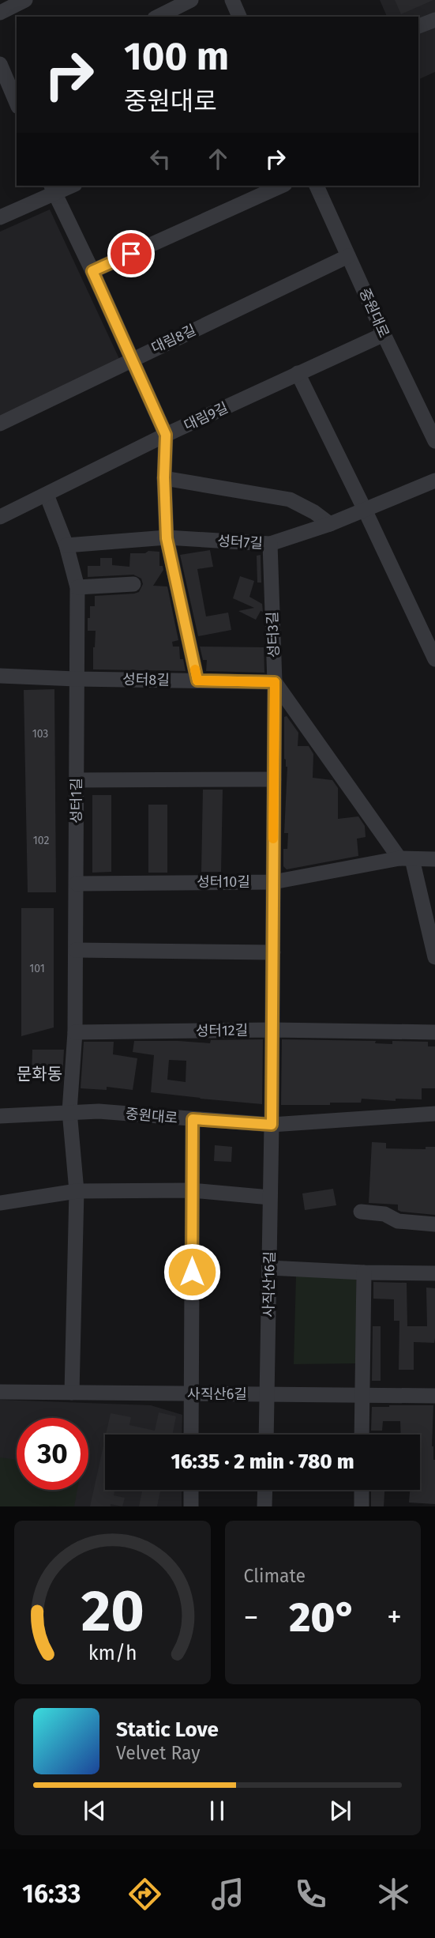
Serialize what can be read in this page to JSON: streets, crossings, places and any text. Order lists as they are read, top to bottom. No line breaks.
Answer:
{"streets":{"street":["중원대로","대림8길","대림9길","성터7길","성터3길","성터8길","성터1길","성터10길","성터12길","사직산16길","사직산6길"]},"crossings":[["중원대로","대림8길"],["중원대로","대림9길"],["중원대로","성터3길"],["중원대로","성터1길"],["중원대로","사직산16길"],["대림9길","성터1길"],["성터7길","성터3길"],["성터7길","성터1길"],["성터3길","성터8길"],["성터3길","성터10길"],["성터3길","성터12길"],["성터3길","사직산16길"],["성터8길","성터1길"],["성터1길","성터10길"],["성터1길","성터12길"],["성터1길","사직산6길"],["사직산16길","사직산6길"]],"districts":["문화동"],"house_numbers":["103","102","101"],"page":{"turn":["100 m","중원대로"],"limit":"30","trip":"16:35 · 2 min · 780 m","tile":"Climate","heat":["−","20°","+"],"song":["Static Love","Velvet Ray"],"tabs":"16:33","gauge":["20","km/h"]}}
